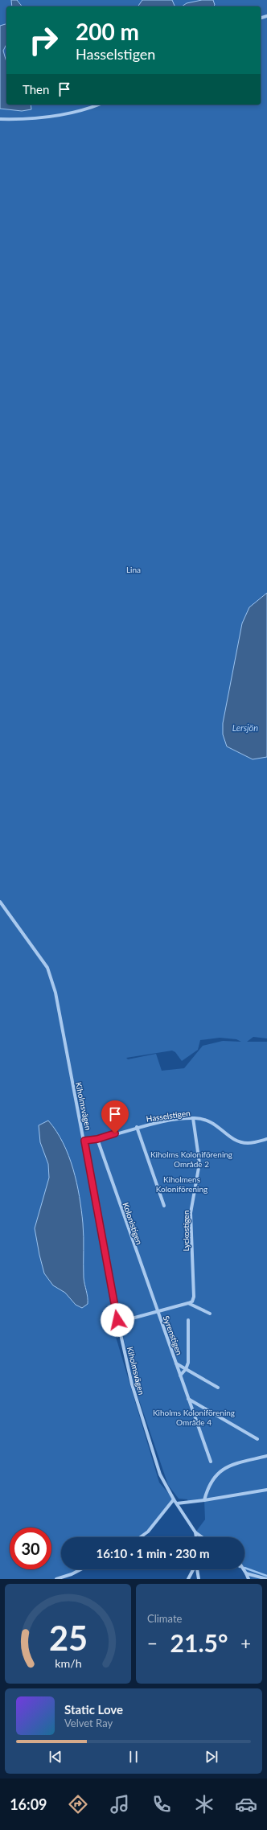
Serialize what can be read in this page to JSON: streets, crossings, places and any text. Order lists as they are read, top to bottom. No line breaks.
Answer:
{"streets":{"street":["Kiholmsvägen","Hasselstigen","Kolonistigen","Lyckostigen","Syrenstigen"]},"crossings":[["Kiholmsvägen","Hasselstigen"],["Hasselstigen","Kolonistigen"],["Hasselstigen","Lyckostigen"],["Kolonistigen","Syrenstigen"]],"water":["Lersjön"],"parks":["Lina","Kiholms Koloniförening Område 2","Kiholmens Koloniförening","Kiholms Koloniförening Område 4"],"page":{"turn":["200 m","Hasselstigen"],"then":"Then","limit":"30","trip":"16:10 · 1 min · 230 m","tile":"Climate","heat":["−","21.5°","+"],"song":["Static Love","Velvet Ray"],"tabs":"16:09","gauge":["25","km/h"]}}
